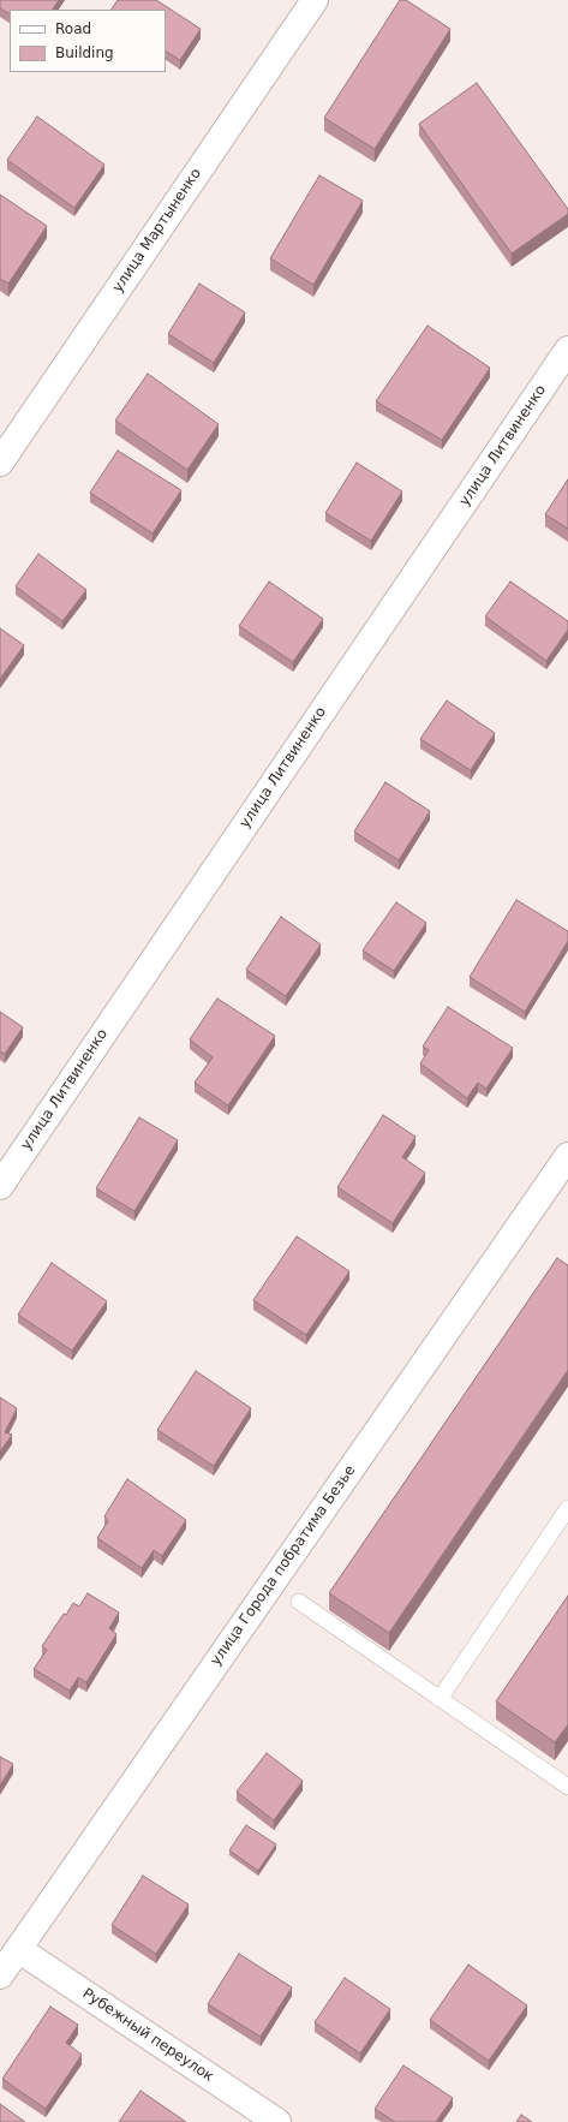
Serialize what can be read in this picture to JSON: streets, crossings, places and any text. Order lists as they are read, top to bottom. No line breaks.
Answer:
{"streets":{"street":["улица Мартыненко","улица Литвиненко","улица Города побратима Безье","Рубежный переулок"]},"crossings":[["улица Города побратима Безье","Рубежный переулок"]],"legend":["Road","Building"]}
